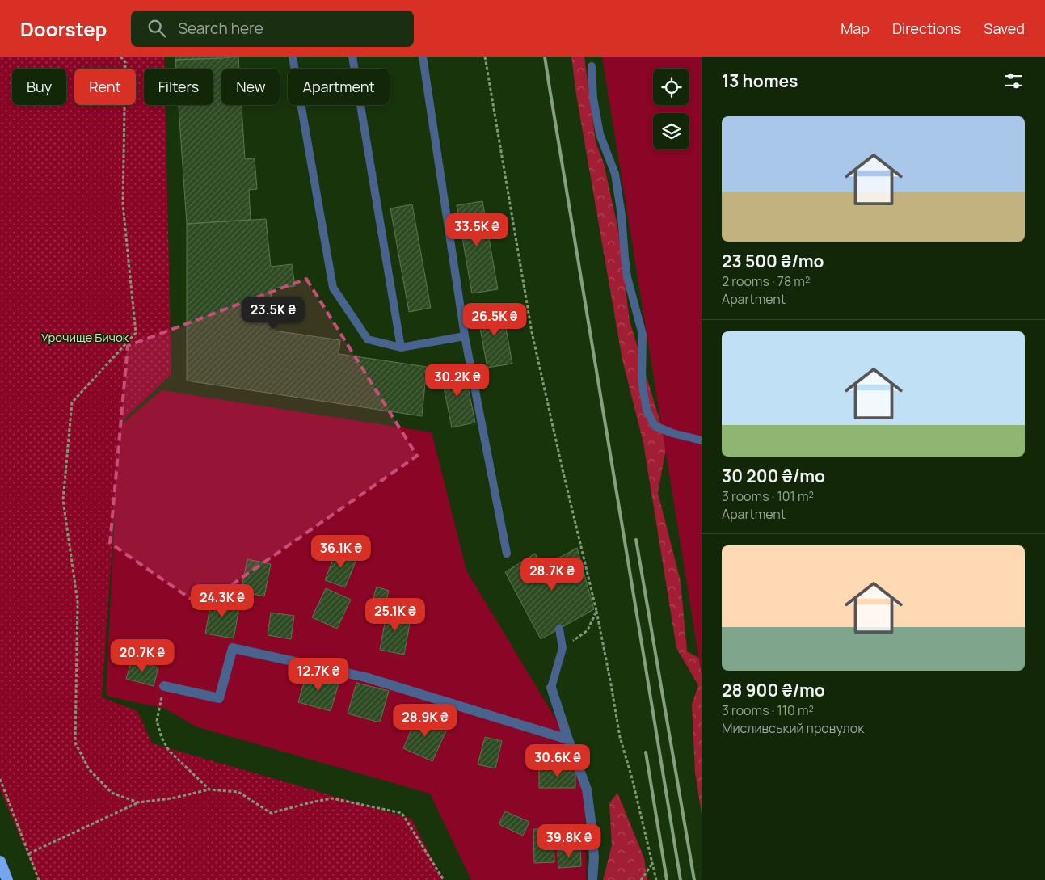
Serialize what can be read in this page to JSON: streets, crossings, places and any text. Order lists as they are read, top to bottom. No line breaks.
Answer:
{"parks":["Урочище Бичок"],"page":{"header":"Doorstep","search":"Search here","nav":["Map","Directions","Saved"],"heading":"13 homes","chip":["Buy","Rent","Filters","New","Apartment"],"list":[{"name":"23 500 ₴/mo","note":"2 rooms · 78 m² · Apartment"},{"name":"30 200 ₴/mo","note":"3 rooms · 101 m² · Apartment"},{"name":"28 900 ₴/mo","note":"3 rooms · 110 m² · Мисливський провулок"}],"price":["33.5K ₴","23.5K ₴","26.5K ₴","30.2K ₴","36.1K ₴","28.7K ₴","24.3K ₴","25.1K ₴","20.7K ₴","12.7K ₴","28.9K ₴","30.6K ₴","39.8K ₴"]}}
